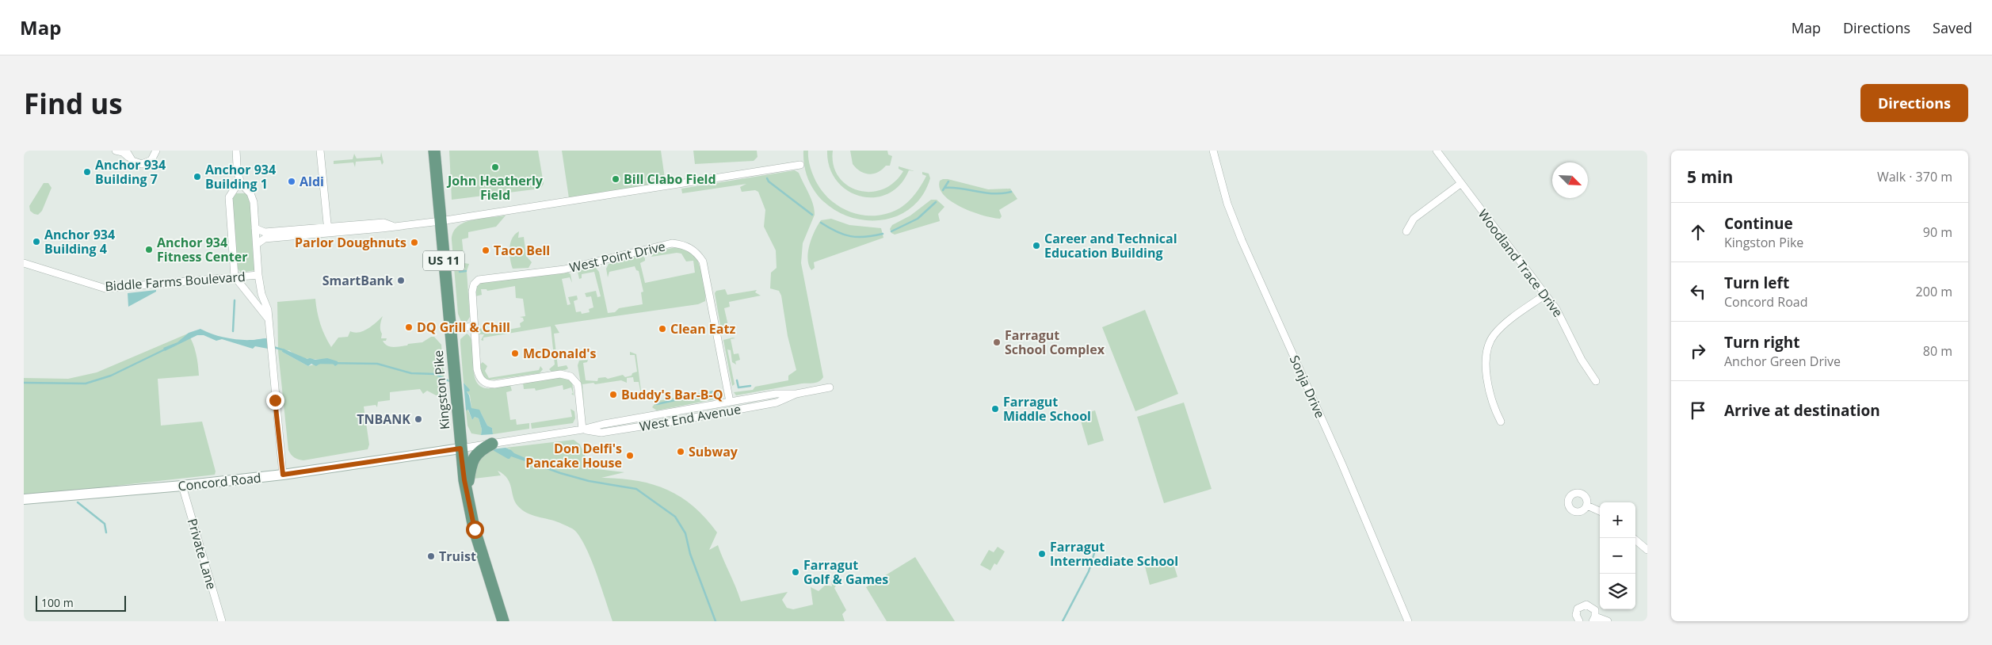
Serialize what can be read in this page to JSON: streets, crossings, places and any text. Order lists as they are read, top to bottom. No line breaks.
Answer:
{"streets":{"main road":["US 11","Kingston Pike"],"street":["West Point Drive","Woodland Trace Drive","Biddle Farms Boulevard","Sonja Drive","West End Avenue","Concord Road","Private Lane"]},"crossings":[["West Point Drive","West End Avenue"],["Kingston Pike","West End Avenue"],["Kingston Pike","Concord Road"],["West End Avenue","Concord Road"],["Concord Road","Private Lane"]],"places":["John Heatherly Field","Anchor 934 Building 7","Anchor 934 Building 1","Bill Clabo Field","Aldi","Anchor 934 Building 4","Parlor Doughnuts","Career and Technical Education Building","Anchor 934 Fitness Center","Taco Bell","SmartBank","DQ Grill & Chill","Clean Eatz","Farragut School Complex","McDonald's","Buddy's Bar-B-Q","Farragut Middle School","TNBANK","Subway","Don Delfi's Pancake House","Farragut Intermediate School","Truist","Farragut Golf & Games"],"scale_bar":"100 m","north":"bottom right","page":{"header":"Map","nav":["Map","Directions","Saved"],"buttons":"Directions","title":"Find us","heading":["5 min","Walk · 370 m"],"list":[["Continue","Kingston Pike","90 m"],["Turn left","Concord Road","200 m"],["Turn right","Anchor Green Drive","80 m"],"Arrive at destination"],"map_buttons":["+","−"],"scale":"100 m"}}
